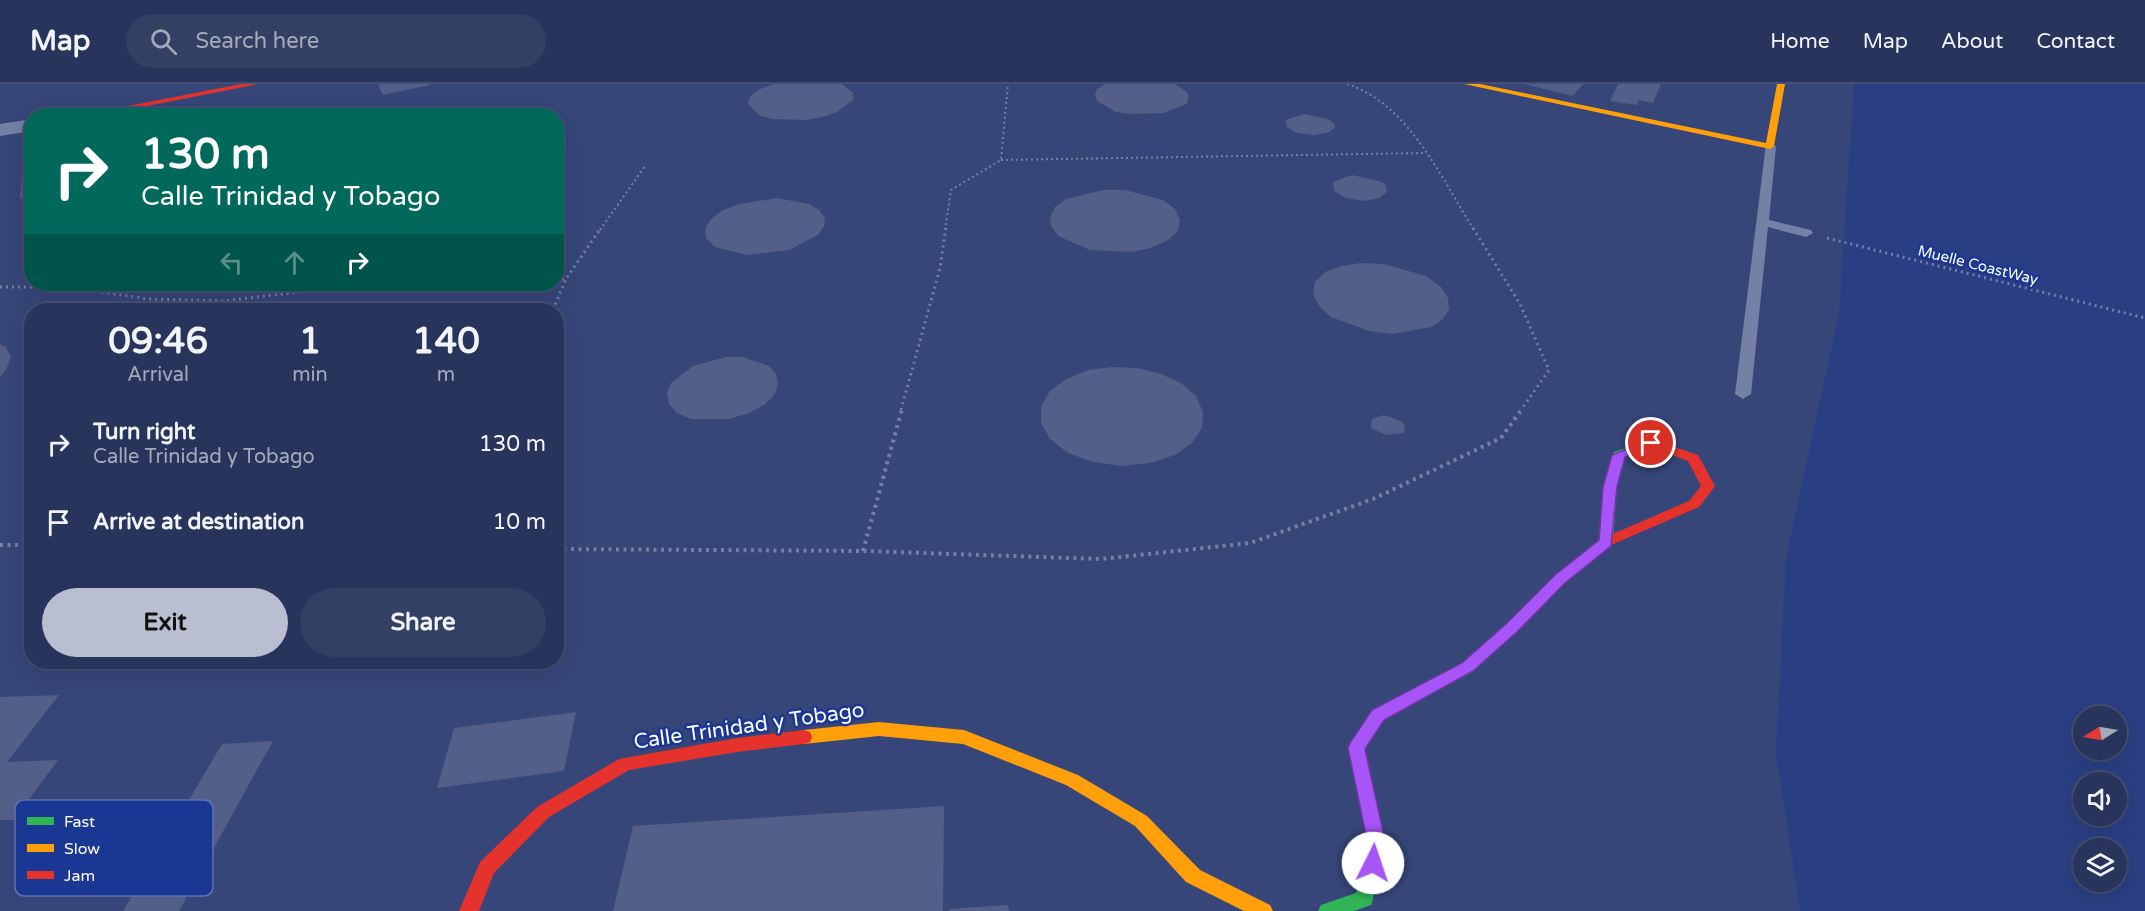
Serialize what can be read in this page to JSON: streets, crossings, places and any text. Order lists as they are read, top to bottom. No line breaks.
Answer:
{"streets":{"street":["Calle Trinidad y Tobago"],"path":["Muelle CoastWay"]},"legend":["Fast","Slow","Jam"],"north":"left","page":{"header":"Map","search":"Search here","nav":["Home","Map","About","Contact"],"turn":["130 m","Calle Trinidad y Tobago"],"eta":["09:46","Arrival","1","min","140","m"],"list":[{"name":"Turn right","note":"Calle Trinidad y Tobago","value":"130 m"},{"name":"Arrive at destination","value":"10 m"}],"buttons":["Exit","Share"]}}
